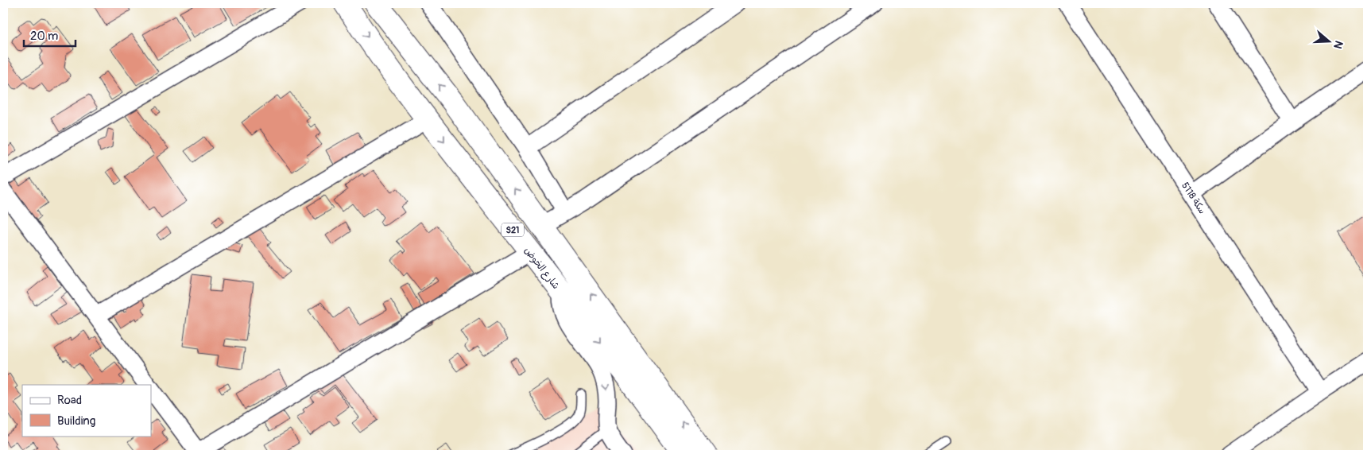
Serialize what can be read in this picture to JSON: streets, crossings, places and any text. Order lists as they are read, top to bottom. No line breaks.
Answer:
{"streets":{"main road":["S21","شارع الخوض"],"street":["سكة 5118"]},"legend":["Road","Building"],"scale_bar":"20 m","north":"right"}
